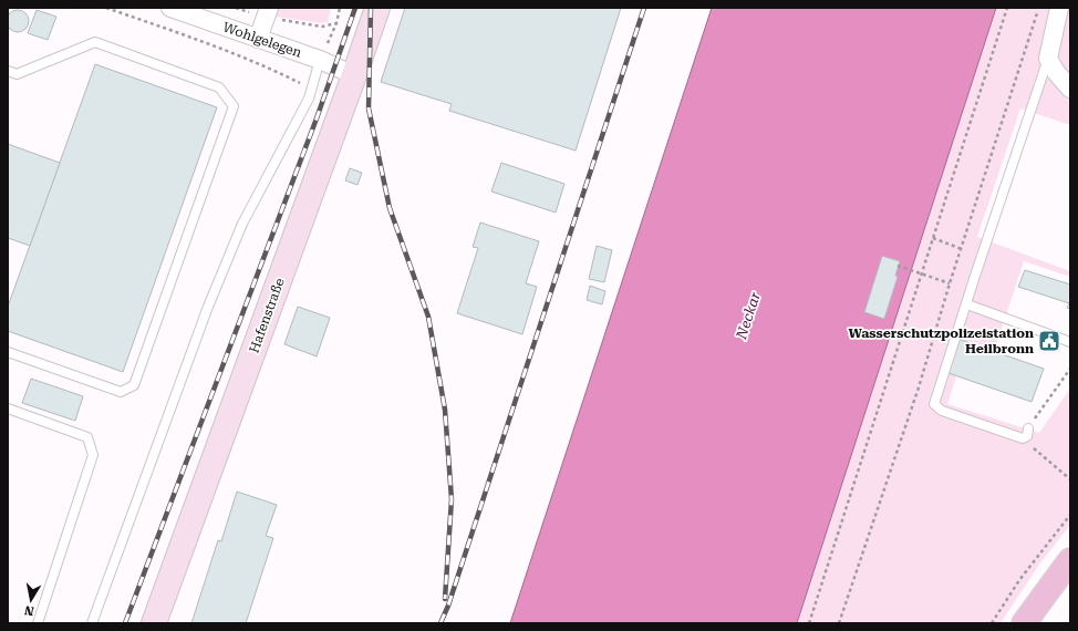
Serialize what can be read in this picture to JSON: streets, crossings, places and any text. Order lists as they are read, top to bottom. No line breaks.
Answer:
{"streets":{"main road":["Hafenstraße"],"street":["Wohlgelegen"]},"crossings":[["Wohlgelegen","Hafenstraße"]],"water":["Neckar"],"places":{"public building":["Wasserschutzpolizeistation Heilbronn"]},"north":"bottom"}
